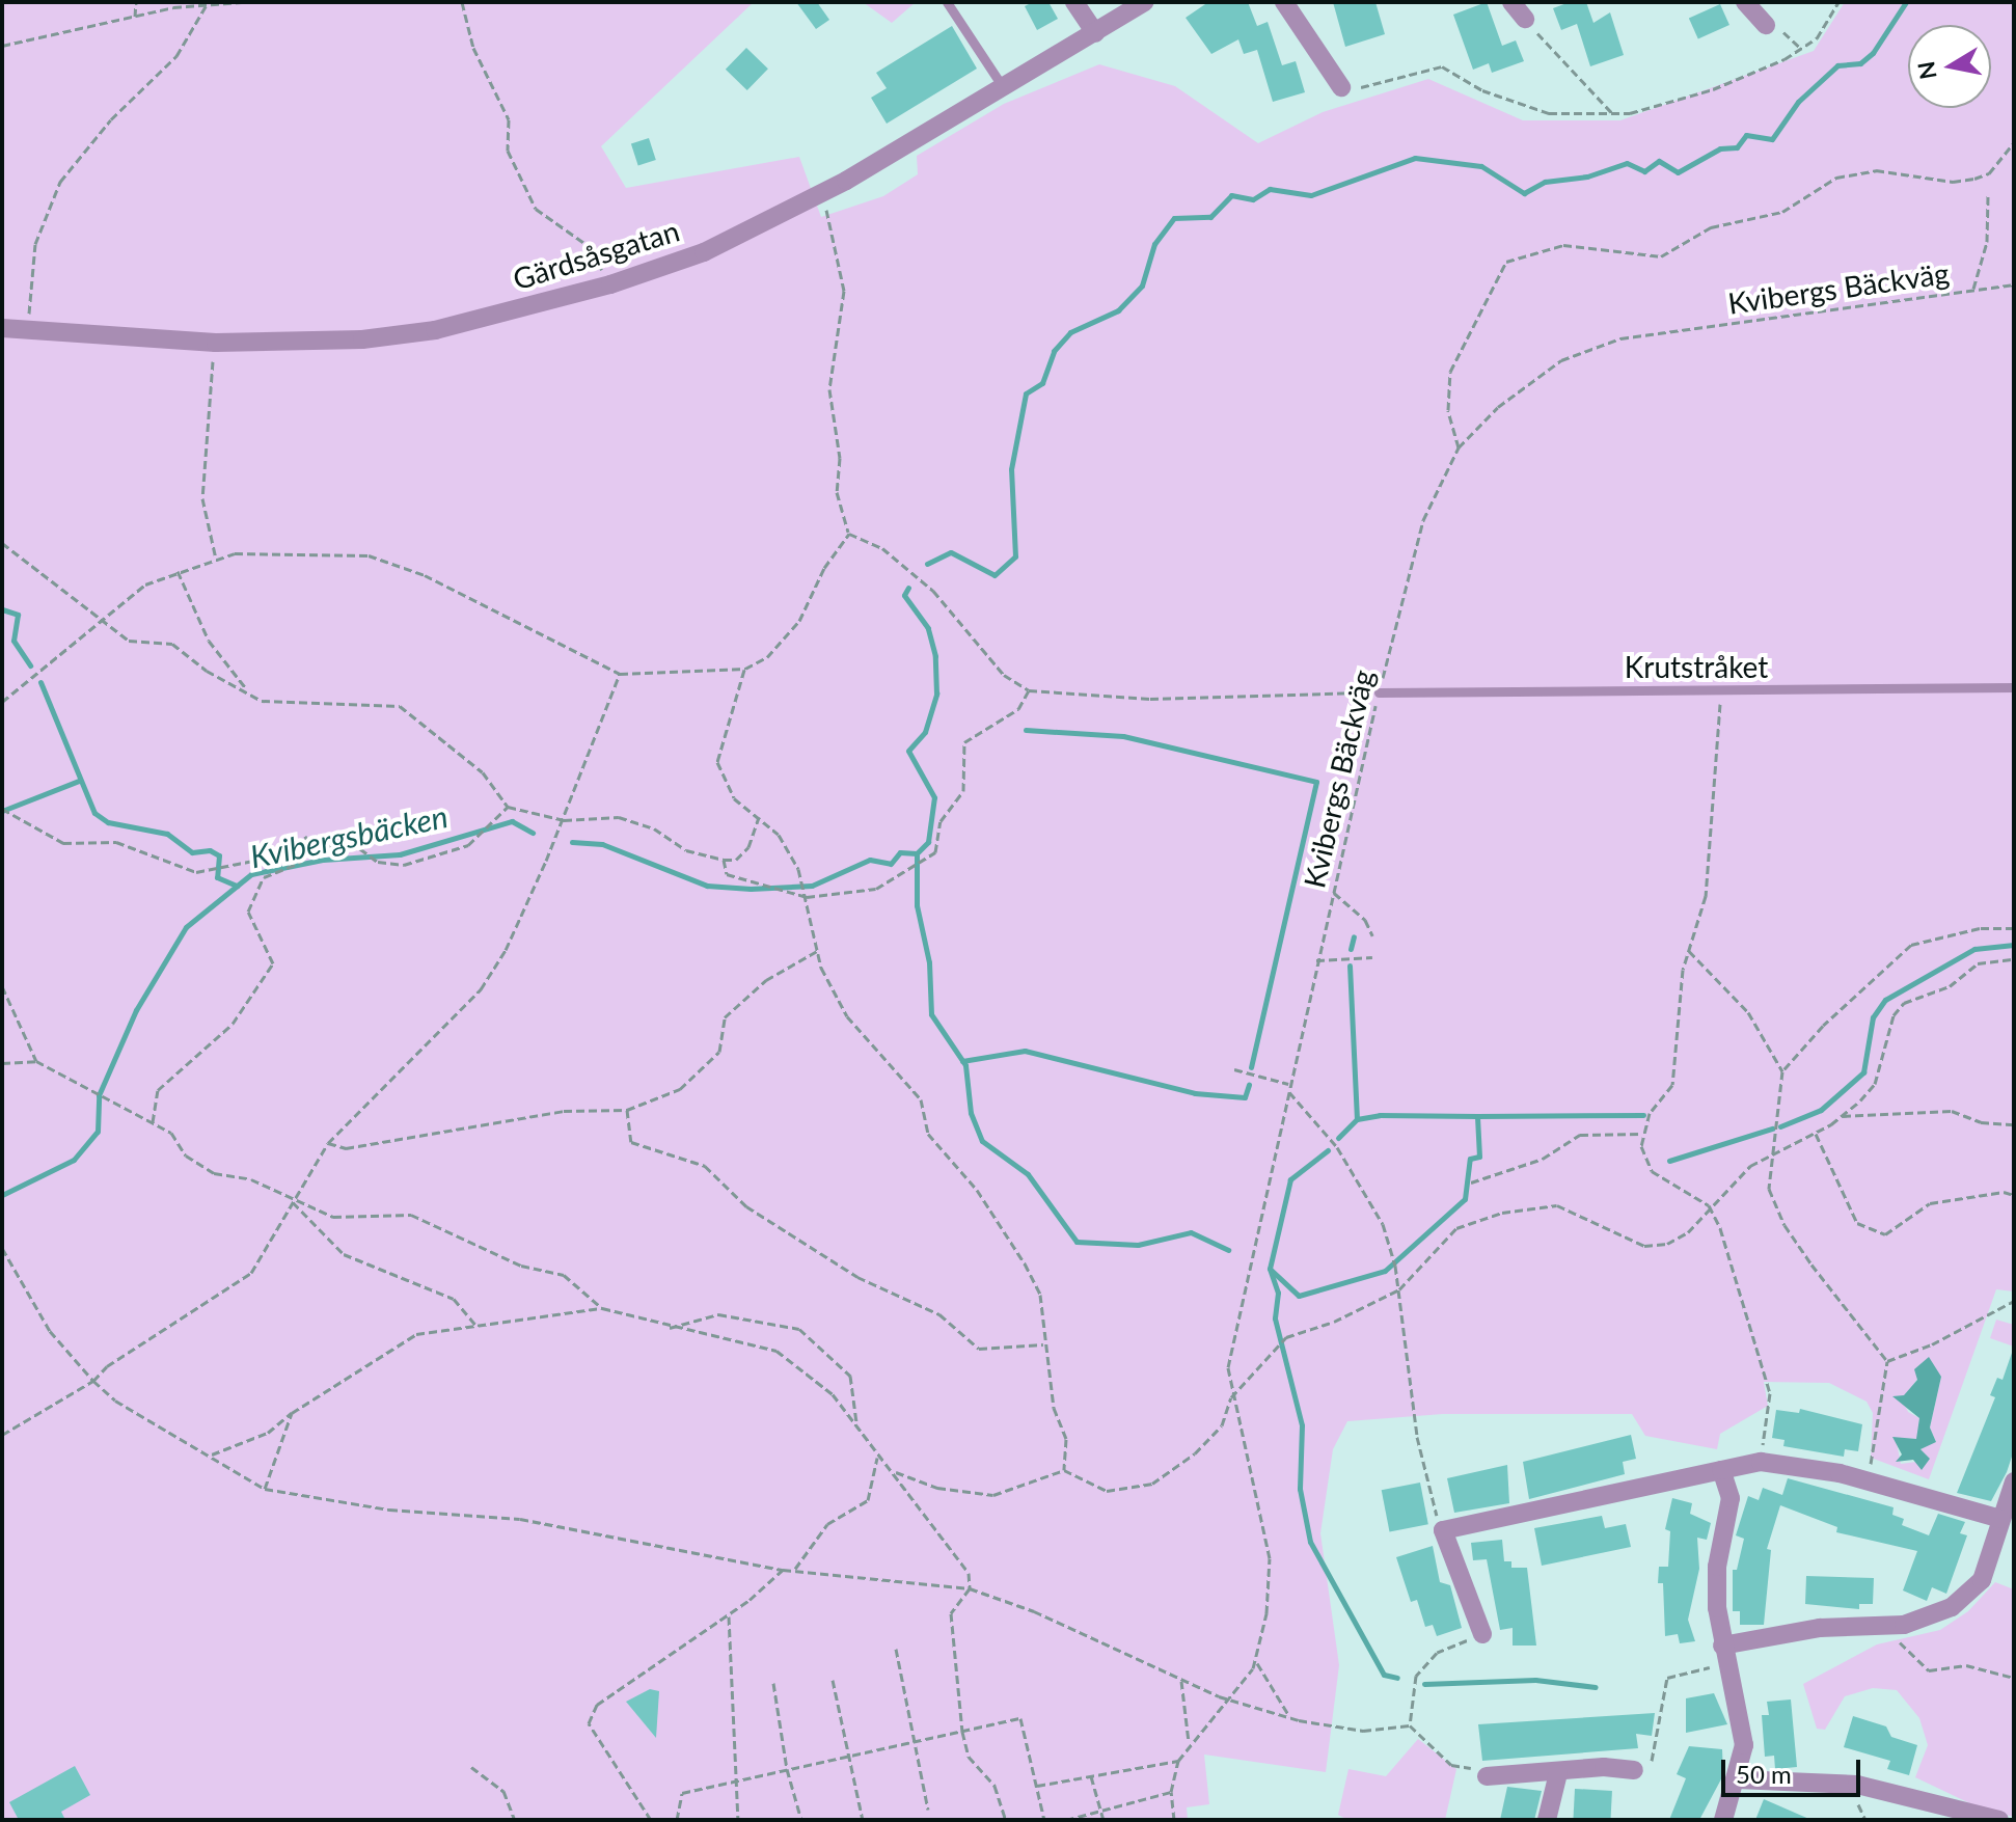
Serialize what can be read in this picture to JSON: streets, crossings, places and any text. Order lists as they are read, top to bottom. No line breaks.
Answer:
{"streets":{"street":["Gärdsåsgatan"],"lane":["Krutstråket"],"path":["Kvibergs Bäckväg"]},"crossings":[["Kvibergs Bäckväg","Krutstråket"]],"water":["Kvibergsbäcken"],"scale_bar":"50 m","north":"left"}
